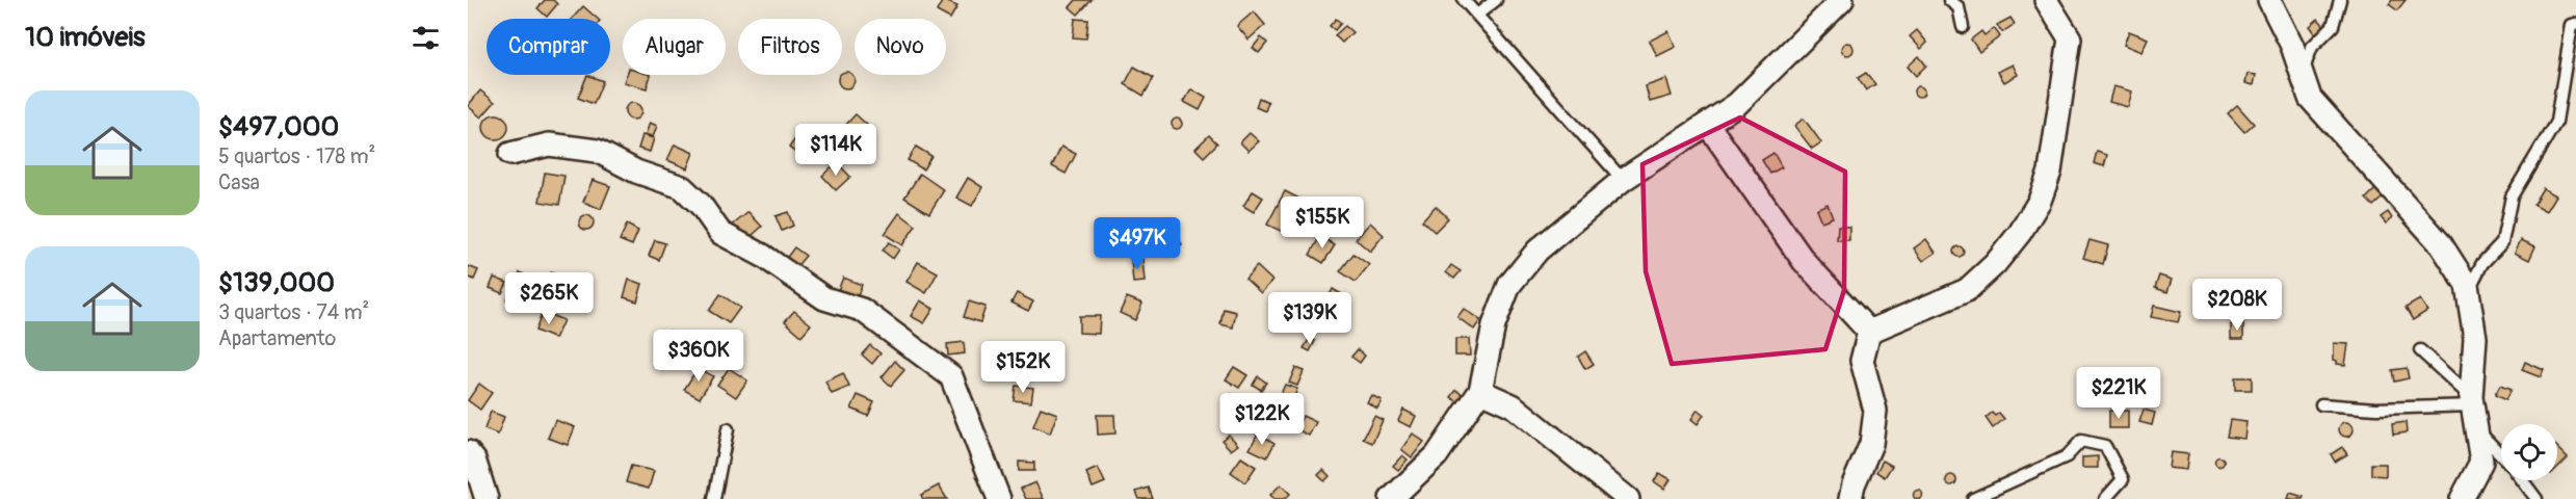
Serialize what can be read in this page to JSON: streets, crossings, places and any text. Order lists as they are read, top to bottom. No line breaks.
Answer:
{"page":{"heading":"10 imóveis","chip":["Comprar","Alugar","Filtros","Novo"],"list":[{"name":"$497,000","note":"5 quartos · 178 m² · Casa"},{"name":"$139,000","note":"3 quartos · 74 m² · Apartamento"}],"price":["$114K","$155K","$497K","$265K","$208K","$139K","$360K","$152K","$221K","$122K"]}}
